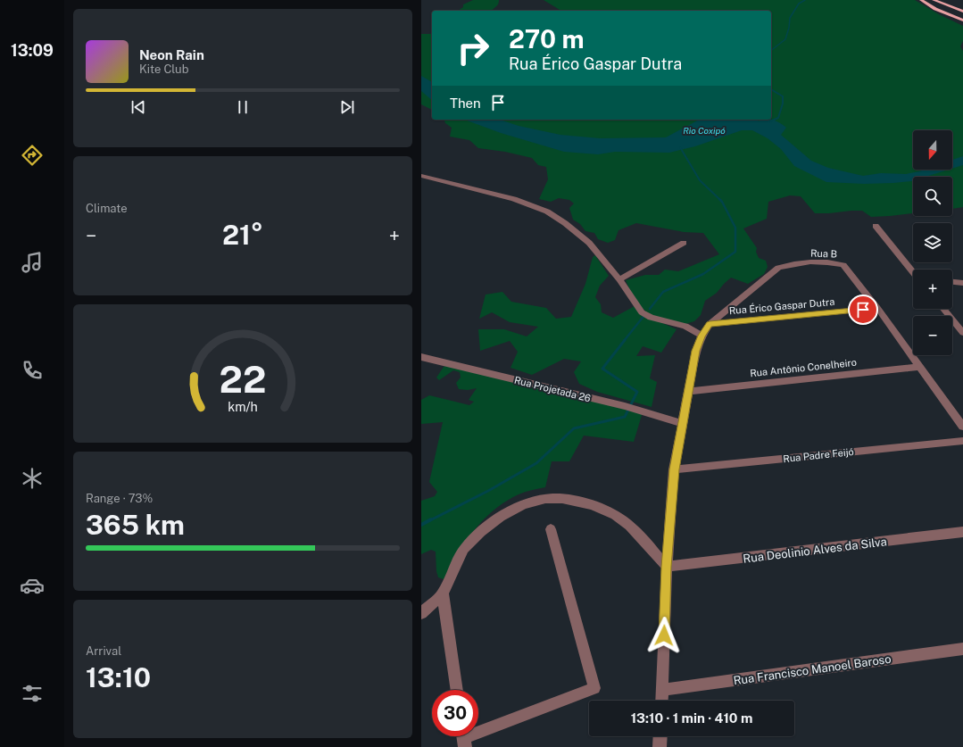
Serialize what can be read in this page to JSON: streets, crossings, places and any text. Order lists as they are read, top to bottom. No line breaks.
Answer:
{"streets":{"street":["Rua B","Rua Érico Gaspar Dutra","Rua Antônio Conelheiro","Rua Projetada 26","Rua Padre Feijó","Rua Deolinio Alves da Silva","Rua Francisco Manoel Baroso"]},"crossings":[["Rua B","Rua Érico Gaspar Dutra"],["Rua B","Rua Antônio Conelheiro"]],"water":["Rio Coxipó"],"north":"bottom","page":{"tabs":"13:09","turn":["270 m","Rua Érico Gaspar Dutra"],"song":["Neon Rain","Kite Club"],"then":"Then","map_buttons":["+","−"],"tile":["Climate",["Range · 73%","365 km"],["Arrival","13:10"]],"heat":["−","21°","+"],"limit":"30","trip":"13:10 · 1 min · 410 m","gauge":["22","km/h"]}}
